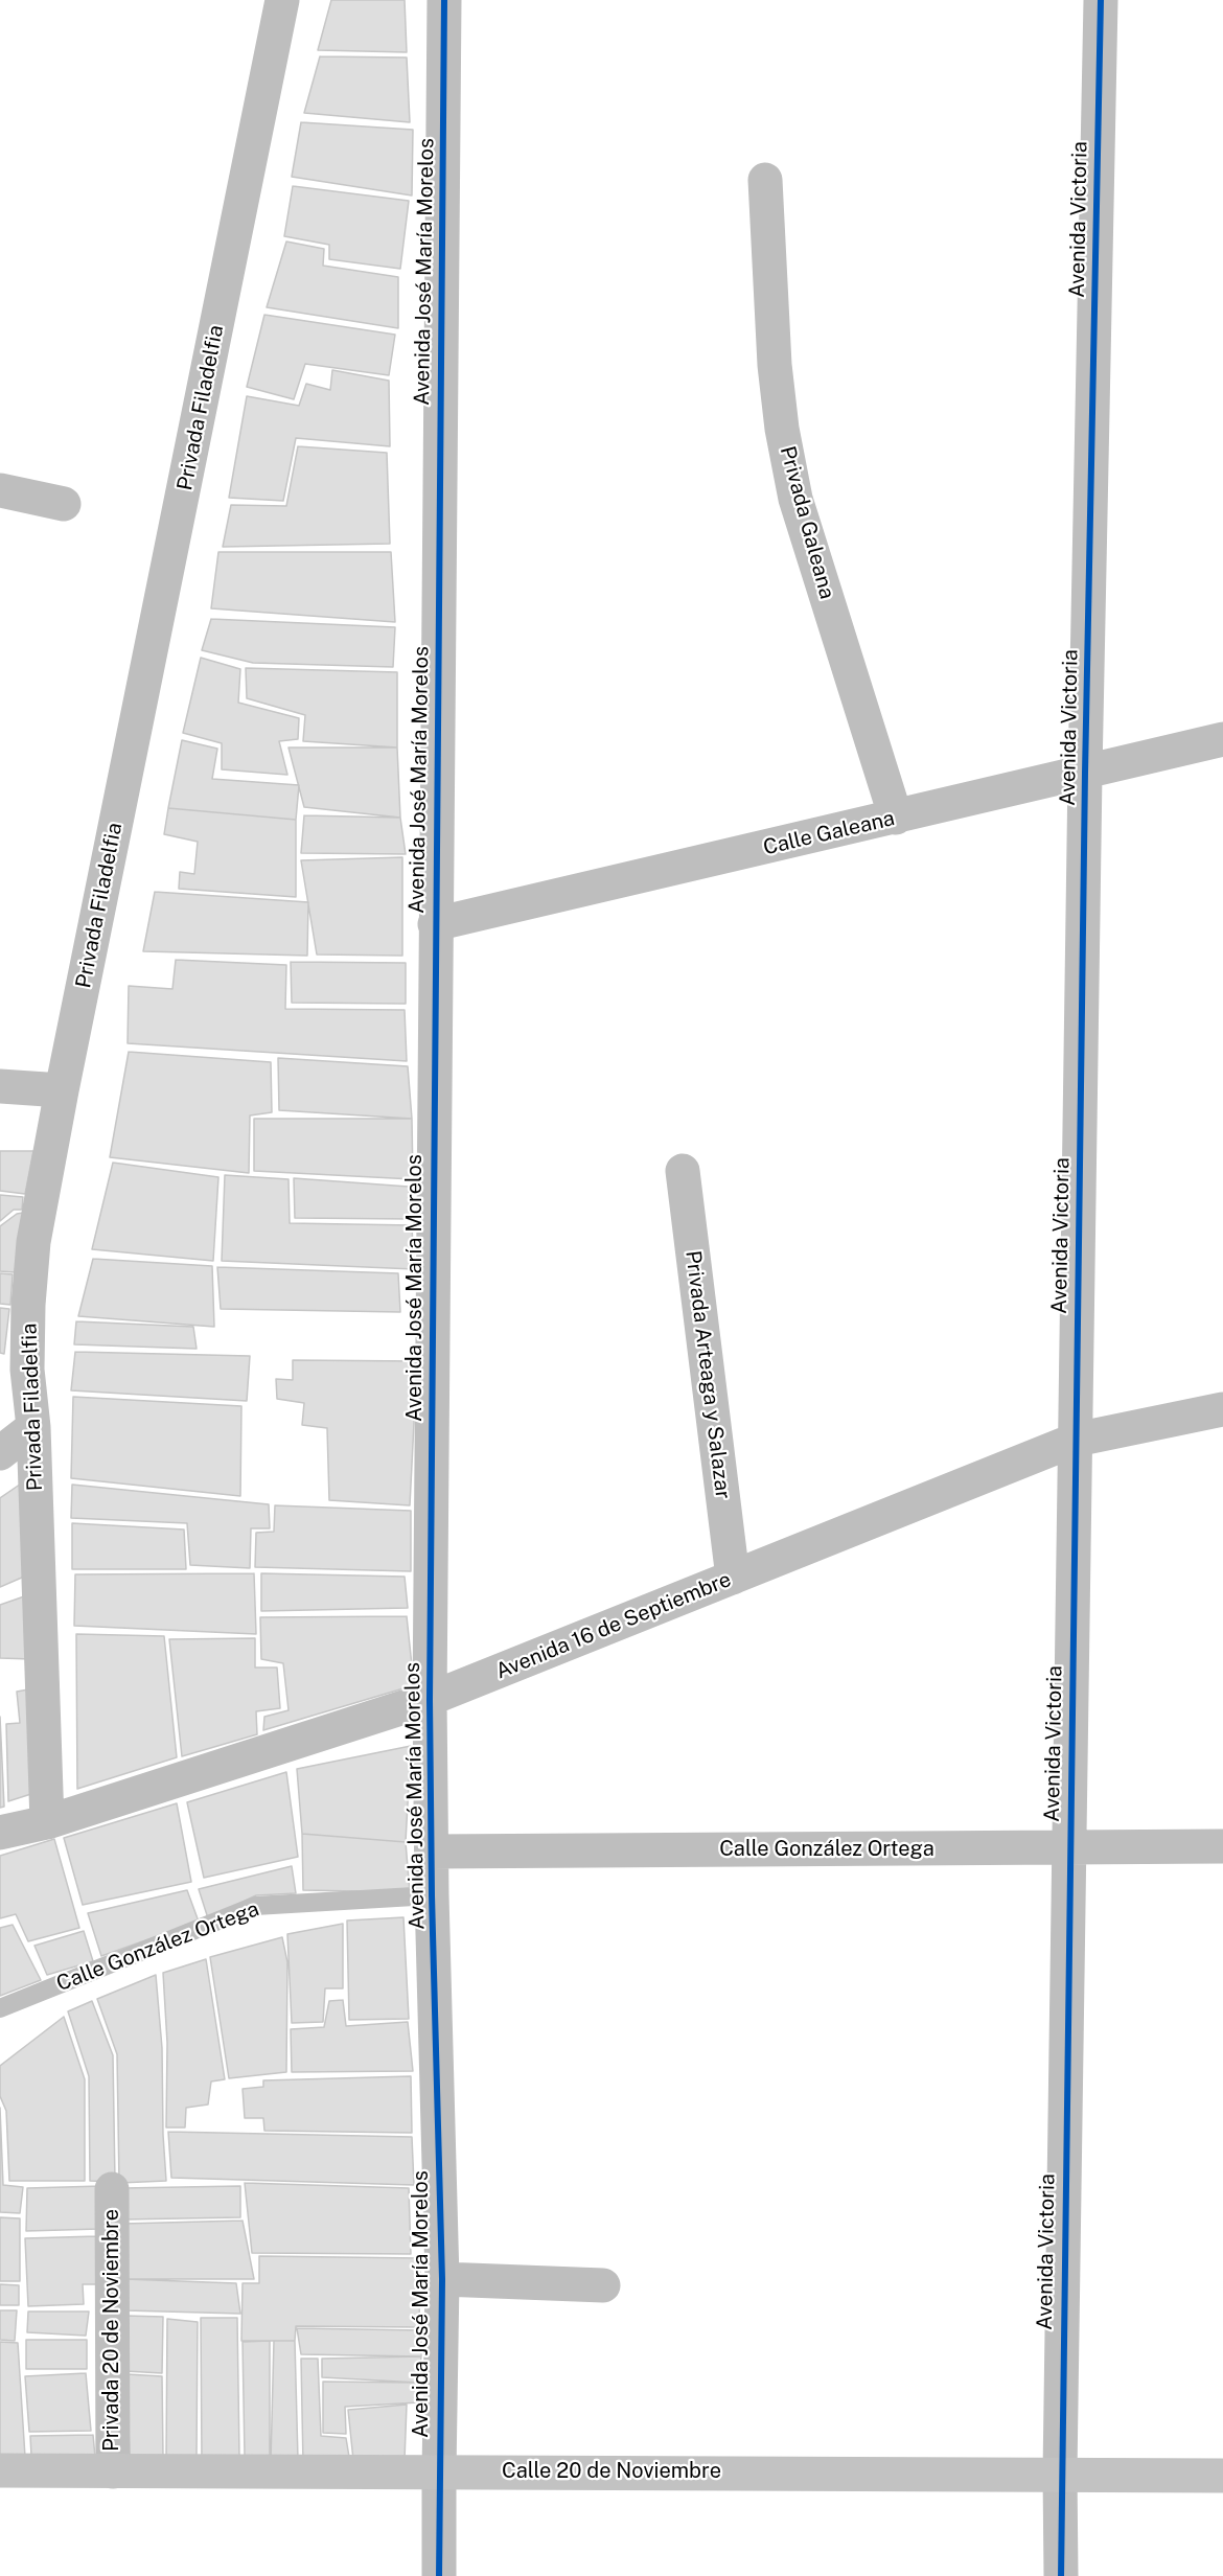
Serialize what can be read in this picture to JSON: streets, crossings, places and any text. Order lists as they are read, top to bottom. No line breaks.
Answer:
{"streets":{"main road":["Calle 20 de Noviembre"],"street":["Avenida Victoria","Avenida José María Morelos","Privada Filadelfia","Privada Galeana","Calle Galeana","Privada Arteaga y Salazar","Avenida 16 de Septiembre","Calle González Ortega","Privada 20 de Noviembre"]},"crossings":[["Avenida Victoria","Calle Galeana"],["Avenida Victoria","Avenida 16 de Septiembre"],["Avenida Victoria","Calle González Ortega"],["Avenida Victoria","Calle 20 de Noviembre"],["Avenida José María Morelos","Calle Galeana"],["Avenida José María Morelos","Avenida 16 de Septiembre"],["Avenida José María Morelos","Calle González Ortega"],["Avenida José María Morelos","Calle 20 de Noviembre"],["Privada Filadelfia","Avenida 16 de Septiembre"],["Privada Galeana","Calle Galeana"],["Privada Arteaga y Salazar","Avenida 16 de Septiembre"],["Privada 20 de Noviembre","Calle 20 de Noviembre"]]}
